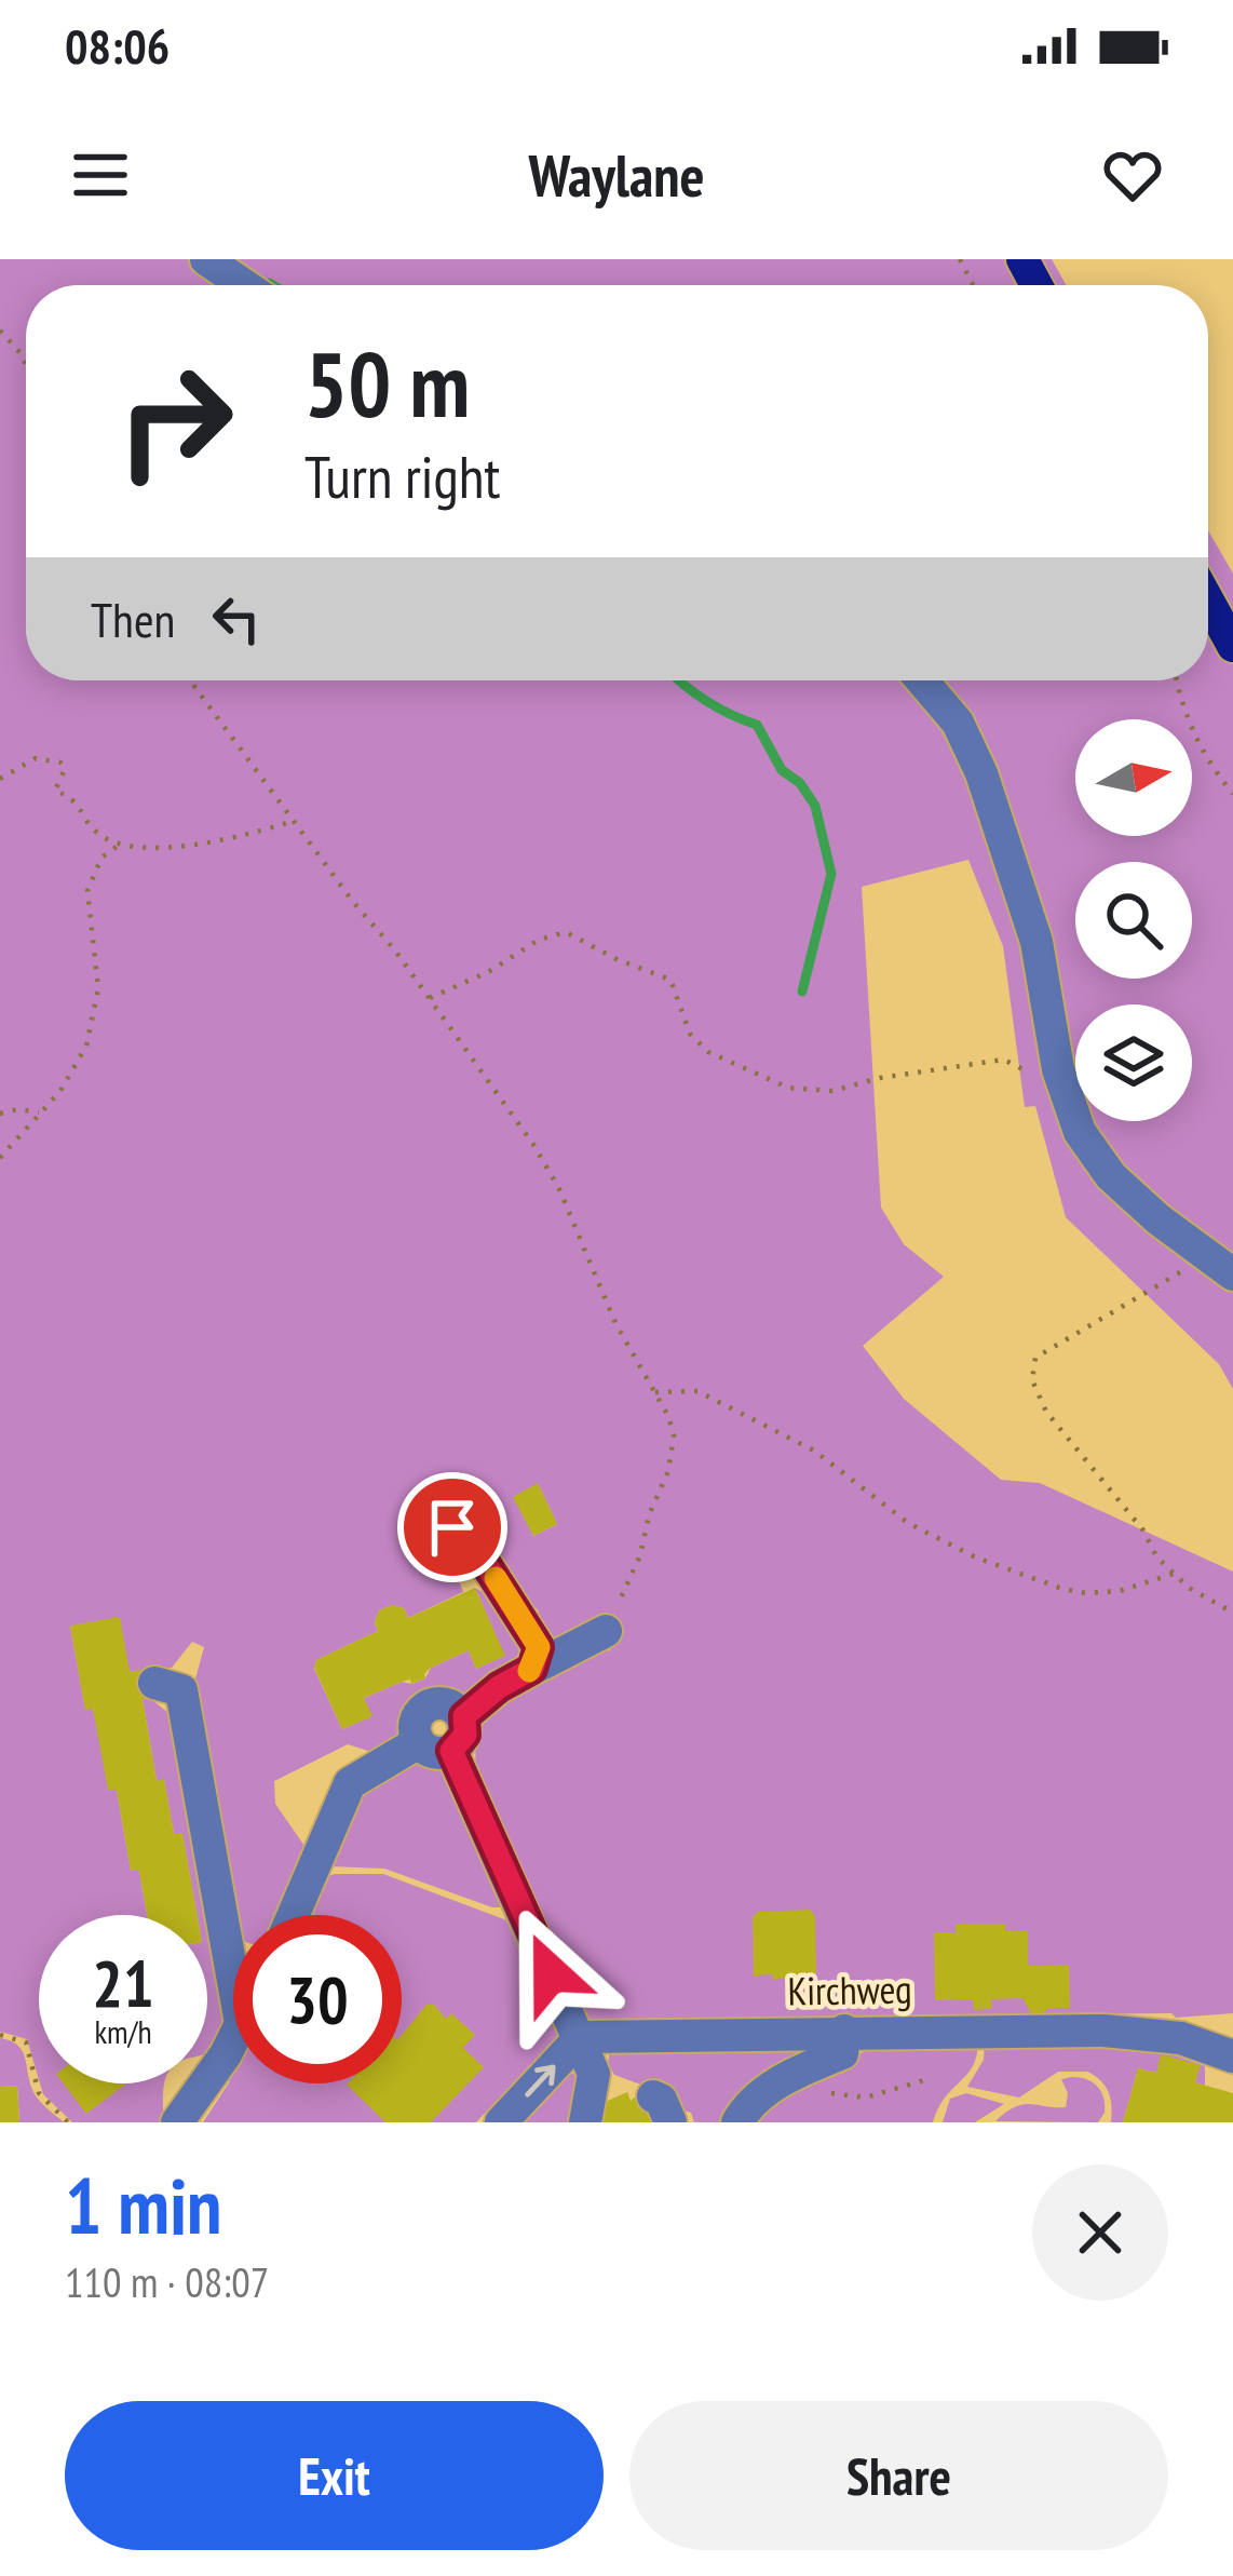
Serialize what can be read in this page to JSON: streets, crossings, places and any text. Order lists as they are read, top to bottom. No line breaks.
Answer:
{"streets":{"street":["Kirchweg"]},"north":"right","page":{"status":"08:06","header":"Waylane","turn":["50 m","Turn right"],"then":"Then","speed":"21 km/h","limit":"30","heading":["1 min","110 m · 08:07"],"buttons":["Exit","Share"]}}
